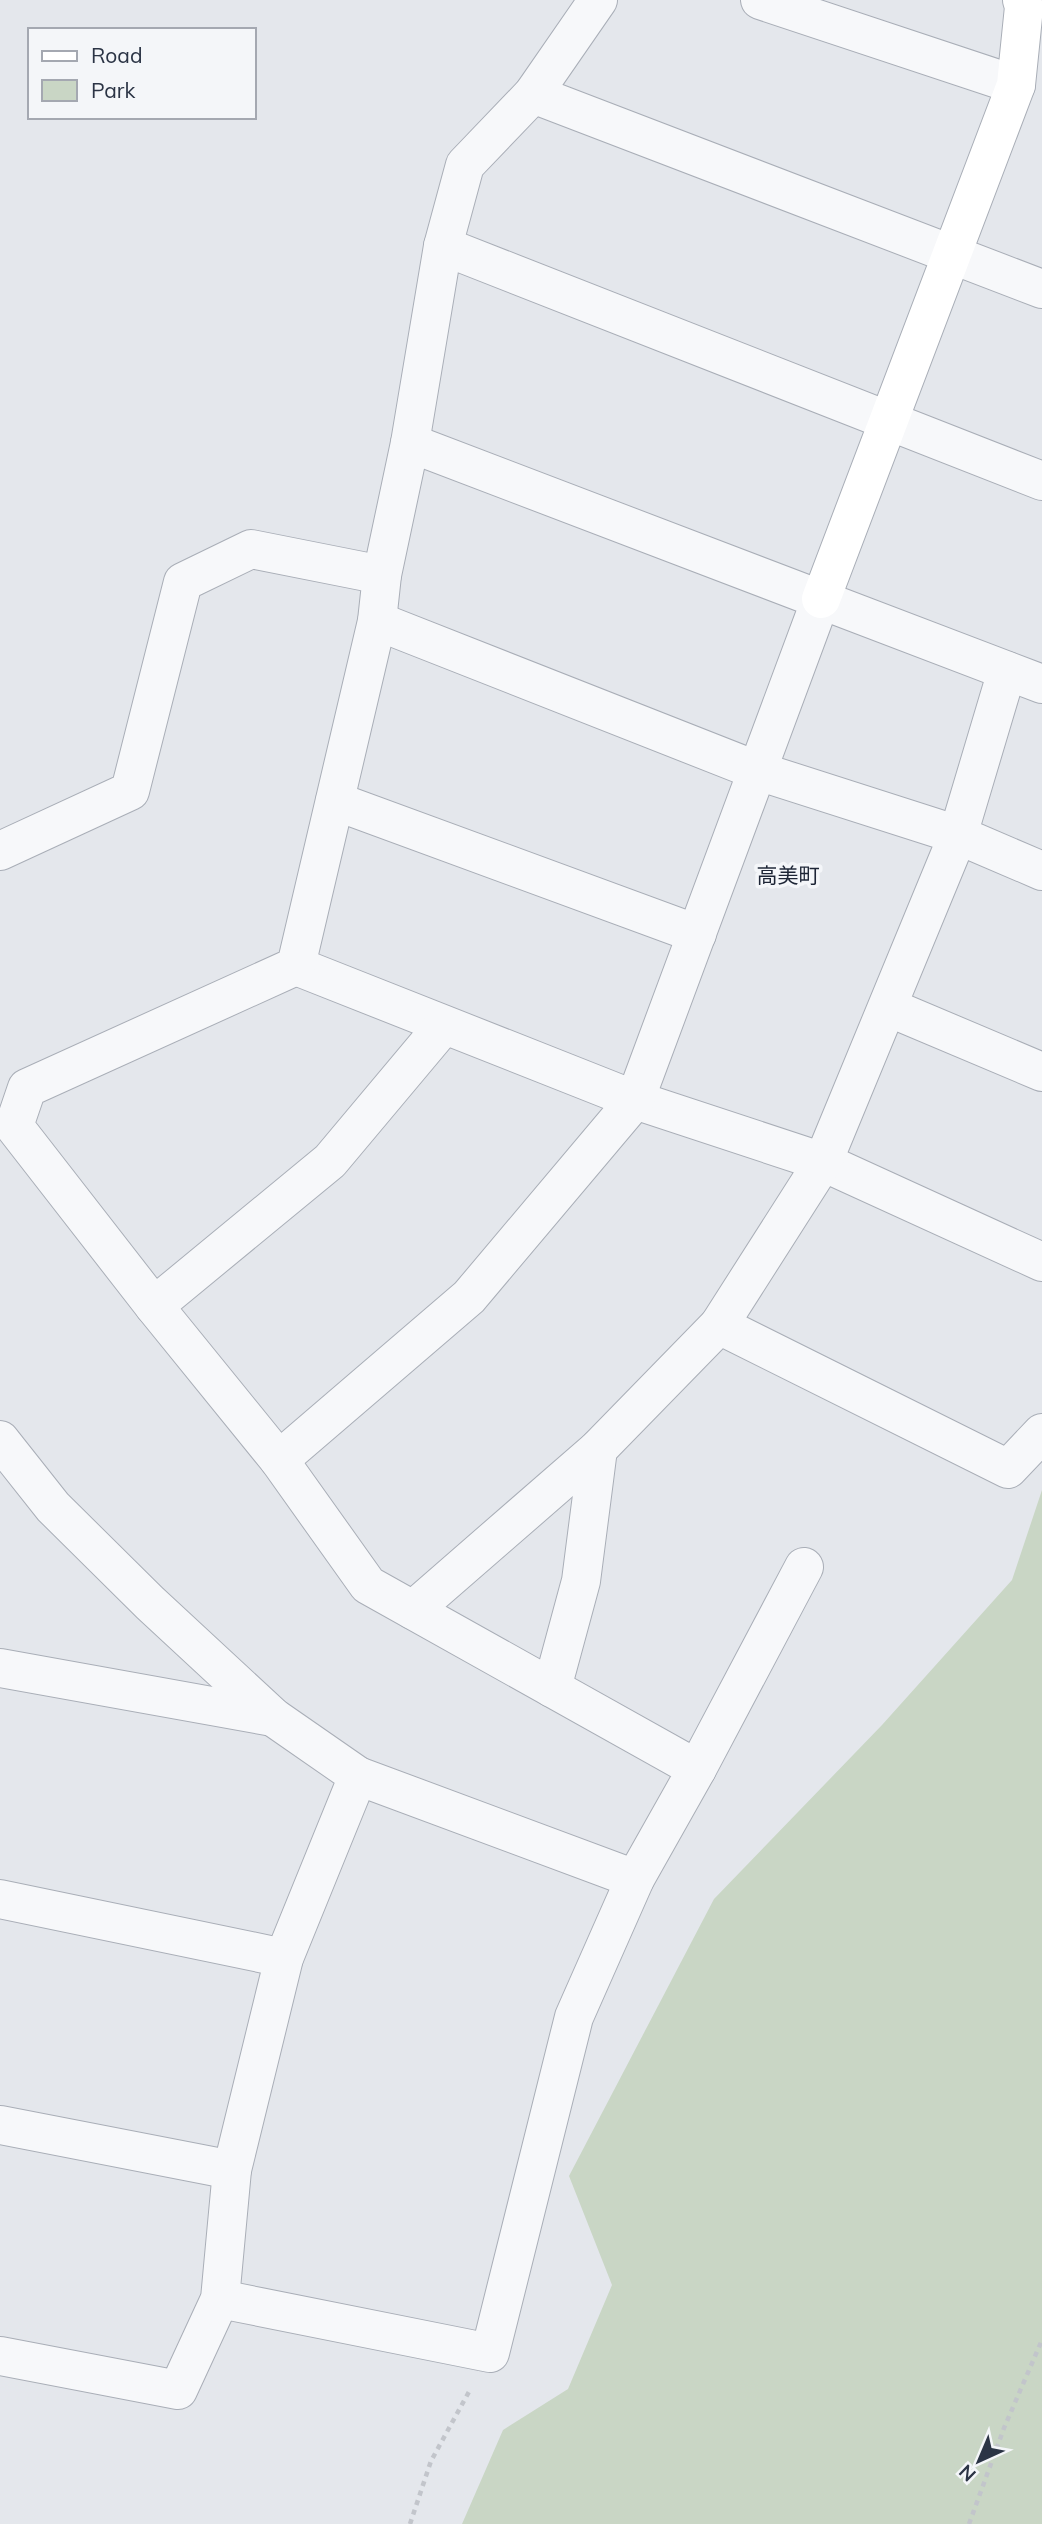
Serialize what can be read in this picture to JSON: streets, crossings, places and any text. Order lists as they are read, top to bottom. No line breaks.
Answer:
{"districts":["高美町"],"legend":["Road","Park"],"north":"bottom left"}
